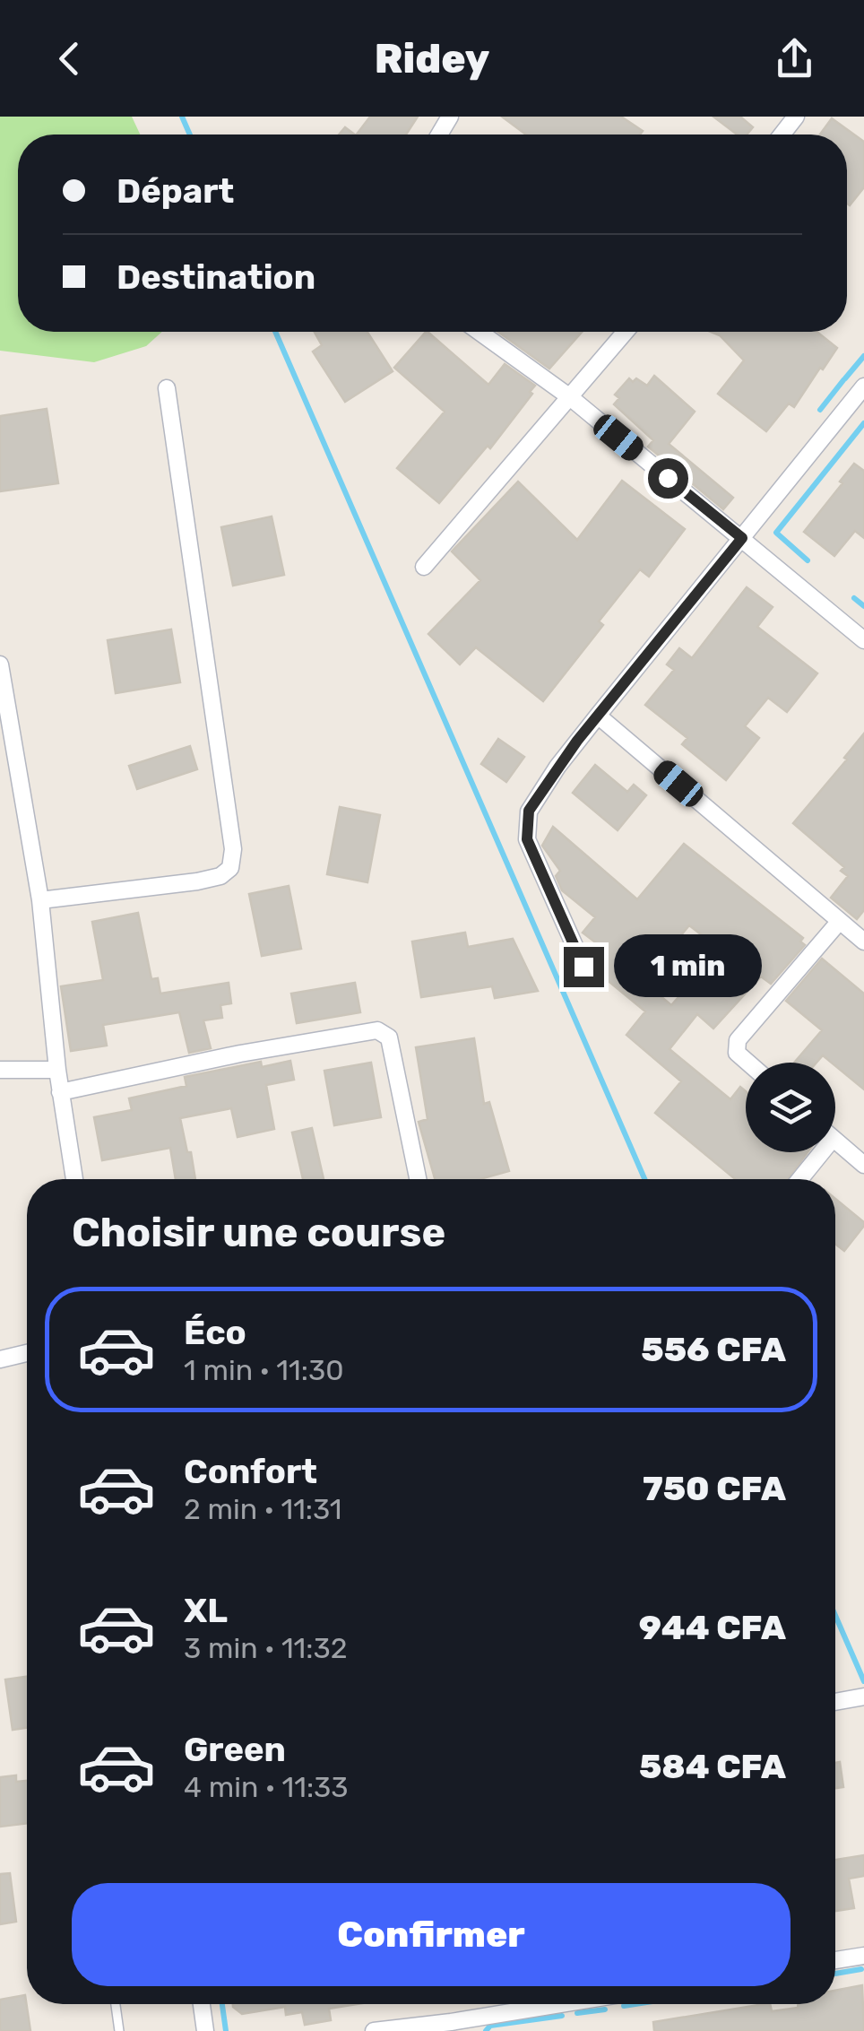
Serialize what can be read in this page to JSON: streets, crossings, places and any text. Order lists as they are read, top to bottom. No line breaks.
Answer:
{"page":{"header":"Ridey","banner":["Départ","Destination"],"bubble":"1 min","heading":"Choisir une course","list":[{"name":"Éco","note":"1 min · 11:30","value":"556 CFA"},{"name":"Confort","note":"2 min · 11:31","value":"750 CFA"},{"name":"XL","note":"3 min · 11:32","value":"944 CFA"},{"name":"Green","note":"4 min · 11:33","value":"584 CFA"}],"buttons":"Confirmer"}}
